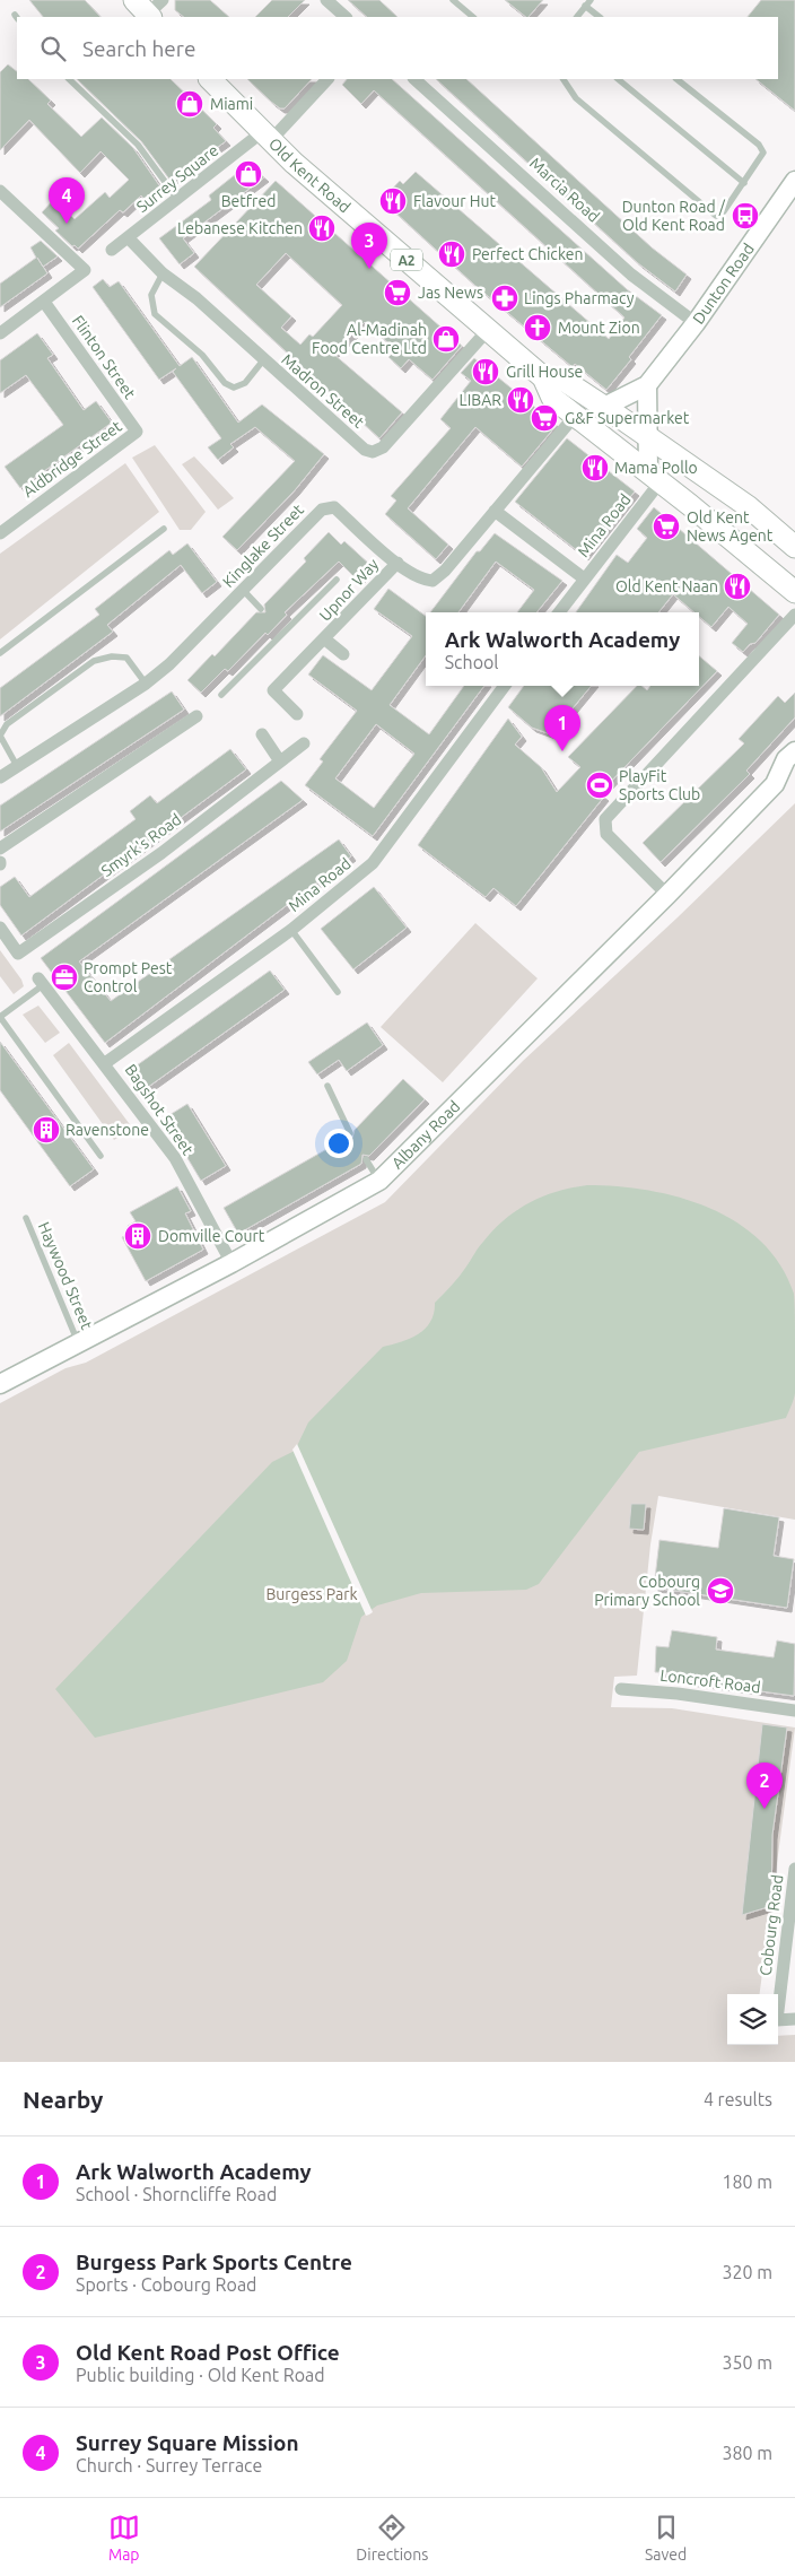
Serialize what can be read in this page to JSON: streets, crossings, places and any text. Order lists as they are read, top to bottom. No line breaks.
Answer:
{"streets":{"highway":["Old Kent Road","A2"],"main road":["Dunton Road","Albany Road"],"street":["Surrey Square","Marcia Road","Flinton Street","Madron Street","Aldbridge Street","Mina Road","Kinglake Street","Upnor Way","Smyrk's Road","Bagshot Street","Loncroft Road","Cobourg Road"],"lane":["Haywood Street"]},"crossings":[["Old Kent Road","Surrey Square"],["Old Kent Road","Dunton Road"],["Old Kent Road","Madron Street"],["Old Kent Road","Mina Road"],["Old Kent Road","Kinglake Street"],["Surrey Square","Madron Street"],["Marcia Road","Dunton Road"],["Flinton Street","Aldbridge Street"],["Mina Road","Bagshot Street"],["Kinglake Street","Upnor Way"],["Bagshot Street","Albany Road"],["Albany Road","Haywood Street"]],"parks":["Burgess Park"],"places":{"shop":["Miami","Betfred","Al-Madinah Food Centre Ltd"],"restaurant":["Flavour Hut","Lebanese Kitchen","Perfect Chicken","Grill House","LIBAR","Mama Pollo","Old Kent Naan"],"bus stop":["Dunton Road / Old Kent Road"],"supermarket":["Jas News","G&F Supermarket","Old Kent News Agent"],"pharmacy":["Lings Pharmacy"],"church":["Mount Zion"],"sports":["PlayFit Sports Club"],"office":["Prompt Pest Control"],"building":["Ravenstone","Domville Court"],"school or university":["Cobourg Primary School"]},"page":{"search":"Search here","pins":["4","3","1","2"],"popup":["Ark Walworth Academy","School"],"heading":["Nearby","4 results"],"list":[{"mark":"1","name":"Ark Walworth Academy","note":"School · Shorncliffe Road","value":"180 m"},{"mark":"2","name":"Burgess Park Sports Centre","note":"Sports · Cobourg Road","value":"320 m"},{"mark":"3","name":"Old Kent Road Post Office","note":"Public building · Old Kent Road","value":"350 m"},{"mark":"4","name":"Surrey Square Mission","note":"Church · Surrey Terrace","value":"380 m"}],"nav":["Map","Directions","Saved"]}}
